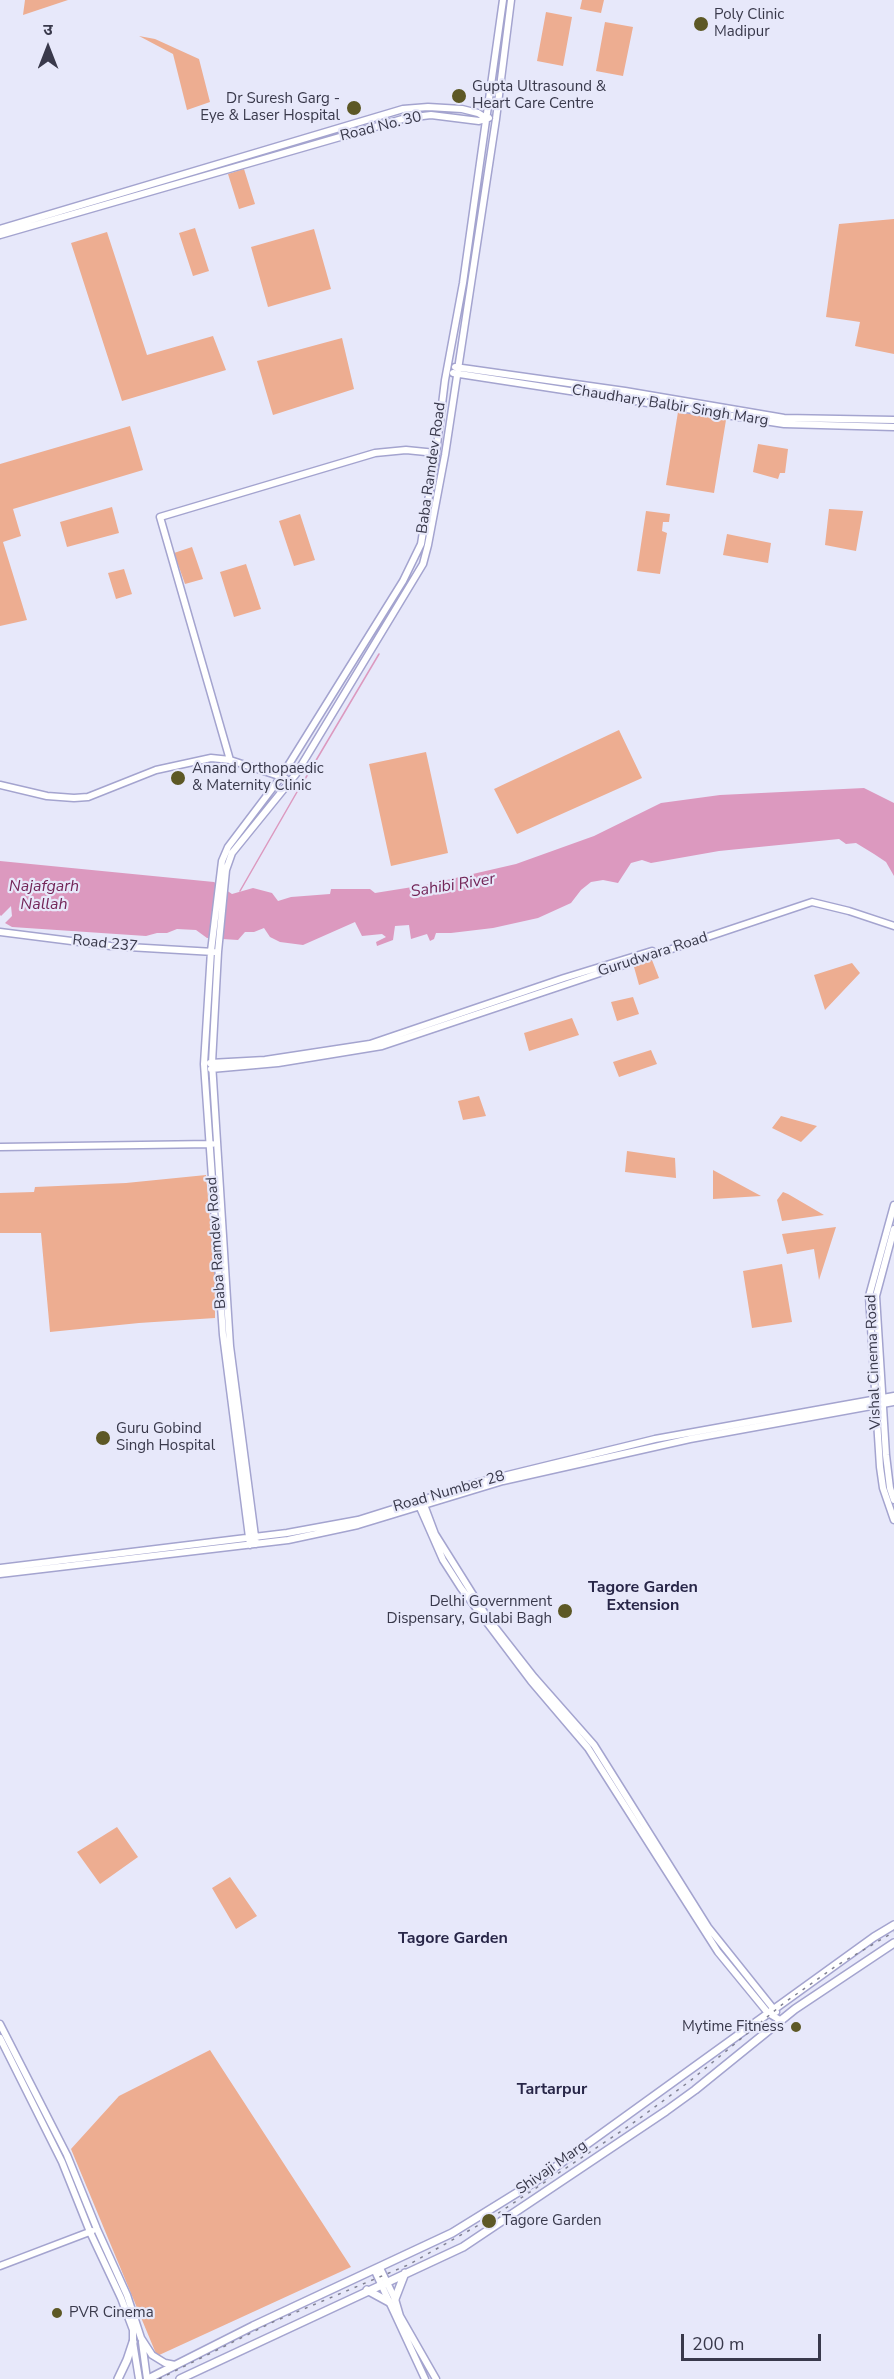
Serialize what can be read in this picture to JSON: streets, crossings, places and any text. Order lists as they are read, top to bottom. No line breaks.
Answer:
{"streets":{"main road":["Shivaji Marg"],"street":["Road No. 30","Chaudhary Balbir Singh Marg","Baba Ramdev Road","Road 237","Gurudwara Road","Vishal Cinema Road","Road Number 28"]},"crossings":[["Road No. 30","Baba Ramdev Road"],["Chaudhary Balbir Singh Marg","Baba Ramdev Road"],["Baba Ramdev Road","Road 237"],["Baba Ramdev Road","Gurudwara Road"],["Baba Ramdev Road","Road Number 28"],["Vishal Cinema Road","Road Number 28"]],"districts":["Tagore Garden Extension","Tagore Garden","Tartarpur"],"water":["Sahibi River","Najafgarh Nallah"],"places":["Poly Clinic Madipur","Gupta Ultrasound & Heart Care Centre","Dr Suresh Garg - Eye & Laser Hospital","Anand Orthopaedic & Maternity Clinic","Guru Gobind Singh Hospital","Delhi Government Dispensary, Gulabi Bagh","Mytime Fitness","Tagore Garden","PVR Cinema"],"scale_bar":"200 m","north":"top"}
